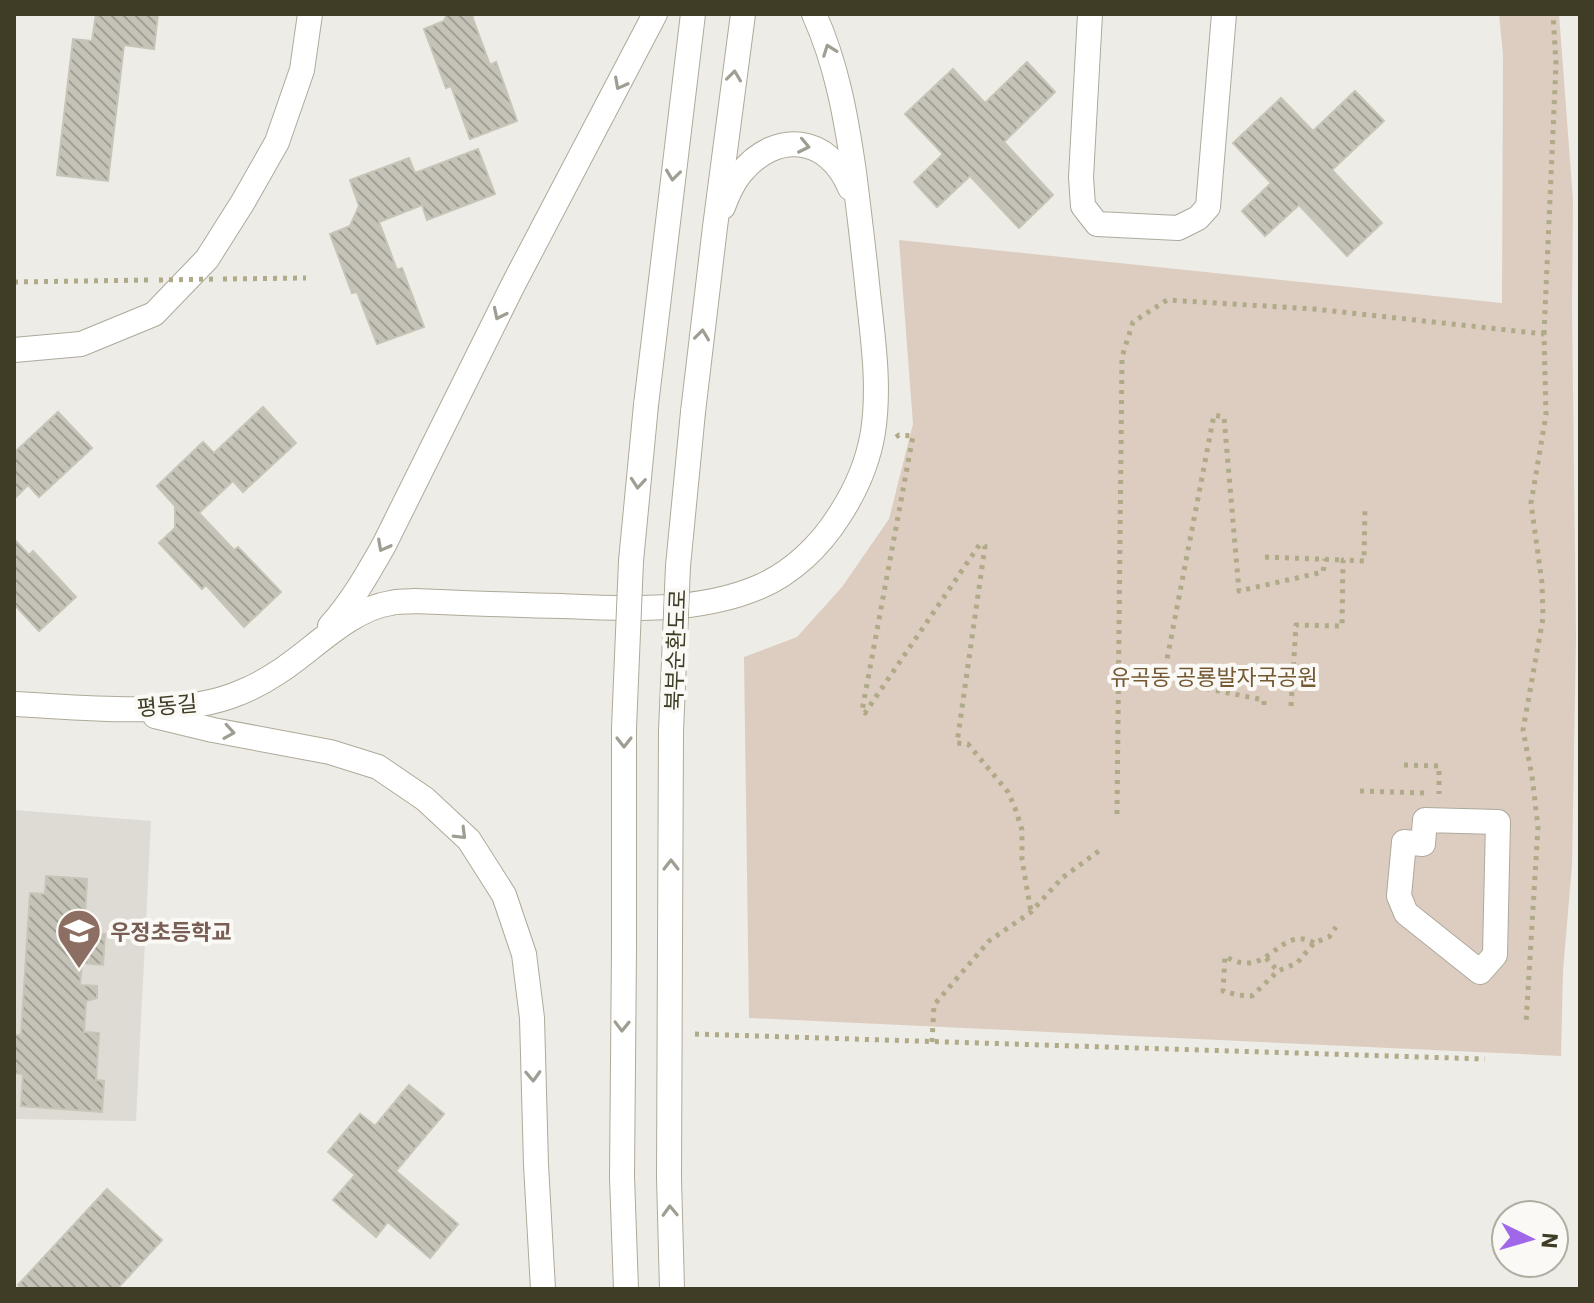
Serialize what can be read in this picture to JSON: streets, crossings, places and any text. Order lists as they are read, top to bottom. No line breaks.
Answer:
{"streets":{"main road":["북부순환도로","평동길"]},"parks":["유곡동 공룡발자국공원"],"places":{"school or university":["우정초등학교"]},"north":"right"}
